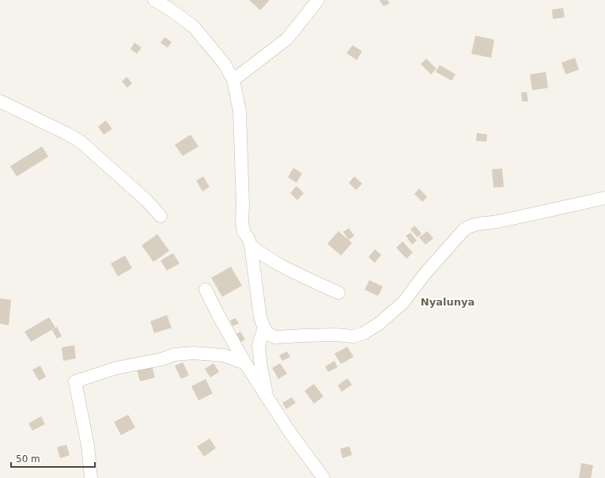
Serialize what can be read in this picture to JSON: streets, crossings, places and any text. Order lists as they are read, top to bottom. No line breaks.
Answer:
{"districts":["Nyalunya"],"scale_bar":"50 m"}
